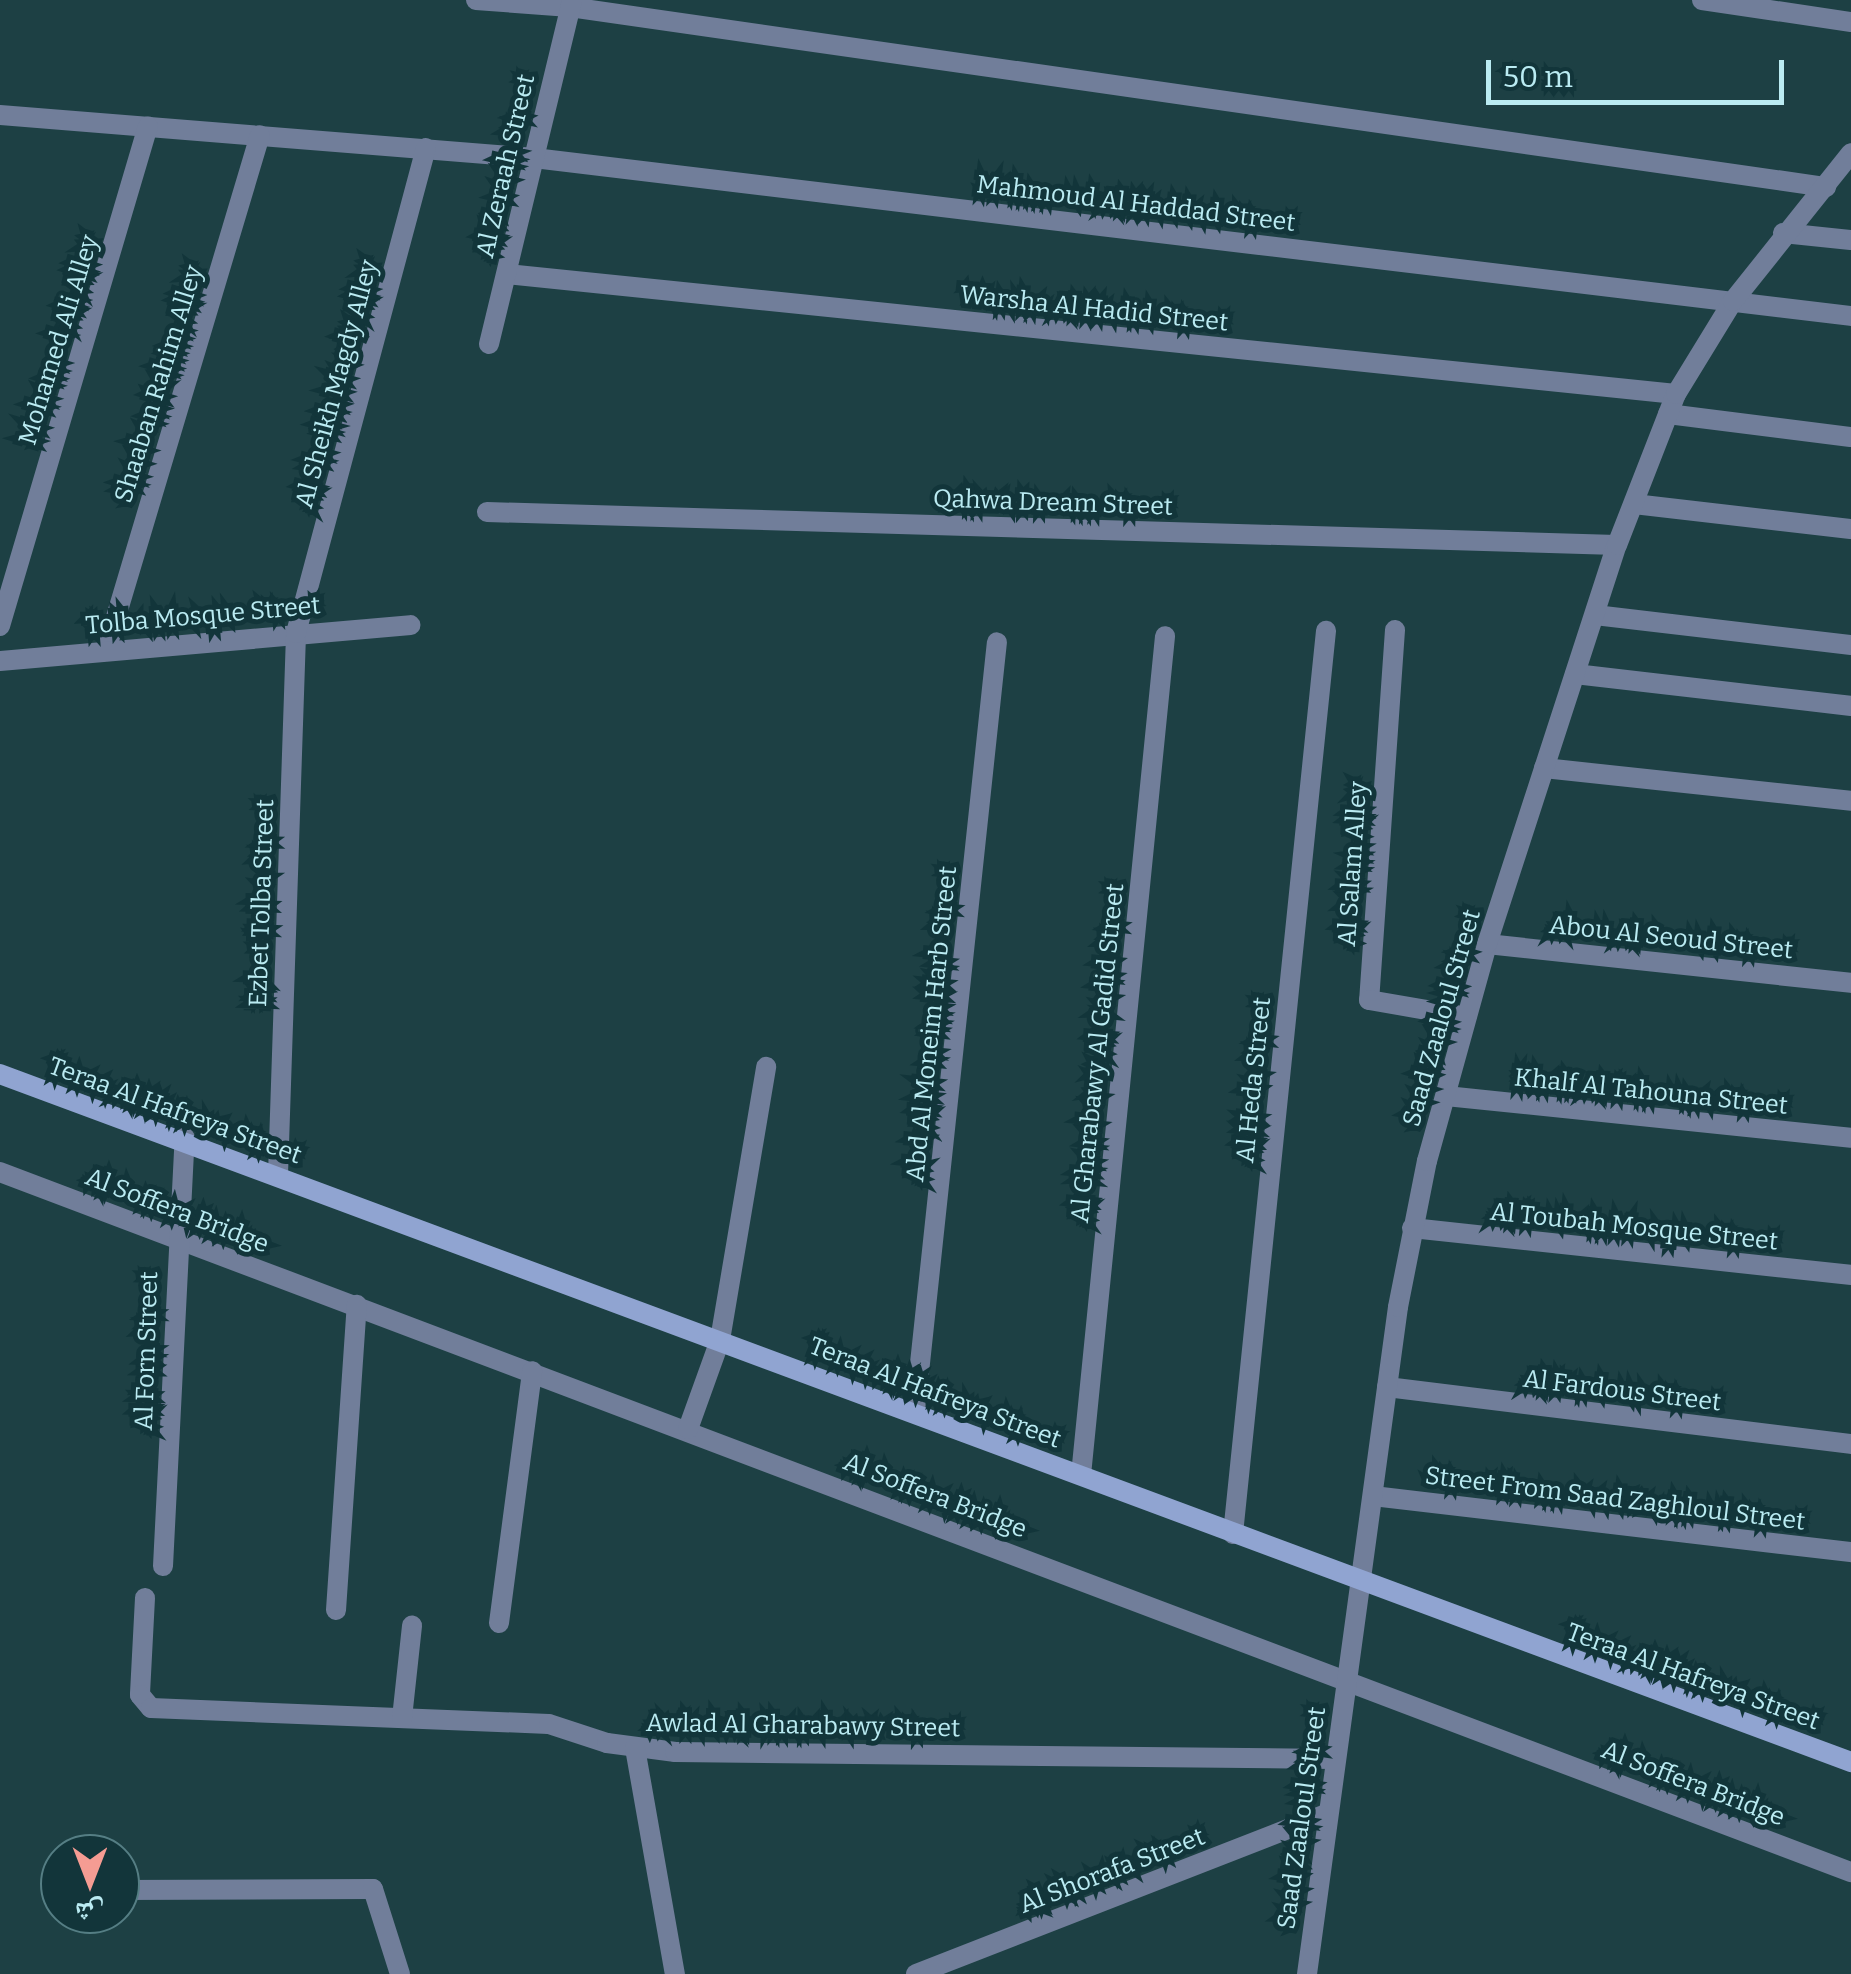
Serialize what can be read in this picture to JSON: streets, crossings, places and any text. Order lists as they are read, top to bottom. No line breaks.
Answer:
{"streets":{"street":["Al Zeraah Street","Mahmoud Al Haddad Street","Warsha Al Hadid Street","Mohamed Ali Alley","Shaaban Rahim Alley","Al Sheikh Magdy Alley","Qahwa Dream Street","Tolba Mosque Street","Al Salam Alley","Ezbet Tolba Street","Abou Al Seoud Street","Saad Zaaloul Street","Abd Al Moneim Harb Street","Al Gharabawy Al Gadid Street","Al Heda Street","Khalf Al Tahouna Street","Teraa Al Hafreya Street","Al Soffera Bridge","Al Toubah Mosque Street","Al Forn Street","Al Fardous Street","Street From Saad Zaghloul Street","Awlad Al Gharabawy Street","Al Shorafa Street"]},"crossings":[["Al Zeraah Street","Mahmoud Al Haddad Street"],["Al Zeraah Street","Warsha Al Hadid Street"],["Mahmoud Al Haddad Street","Mohamed Ali Alley"],["Mahmoud Al Haddad Street","Shaaban Rahim Alley"],["Mahmoud Al Haddad Street","Al Sheikh Magdy Alley"],["Mahmoud Al Haddad Street","Saad Zaaloul Street"],["Warsha Al Hadid Street","Saad Zaaloul Street"],["Shaaban Rahim Alley","Tolba Mosque Street"],["Al Sheikh Magdy Alley","Tolba Mosque Street"],["Al Sheikh Magdy Alley","Ezbet Tolba Street"],["Qahwa Dream Street","Saad Zaaloul Street"],["Tolba Mosque Street","Ezbet Tolba Street"],["Al Salam Alley","Saad Zaaloul Street"],["Ezbet Tolba Street","Teraa Al Hafreya Street"],["Abou Al Seoud Street","Saad Zaaloul Street"],["Saad Zaaloul Street","Khalf Al Tahouna Street"],["Saad Zaaloul Street","Teraa Al Hafreya Street"],["Saad Zaaloul Street","Al Soffera Bridge"],["Saad Zaaloul Street","Al Toubah Mosque Street"],["Saad Zaaloul Street","Al Fardous Street"],["Saad Zaaloul Street","Street From Saad Zaghloul Street"],["Saad Zaaloul Street","Awlad Al Gharabawy Street"],["Saad Zaaloul Street","Al Shorafa Street"],["Abd Al Moneim Harb Street","Teraa Al Hafreya Street"],["Al Gharabawy Al Gadid Street","Teraa Al Hafreya Street"],["Al Heda Street","Teraa Al Hafreya Street"],["Teraa Al Hafreya Street","Al Forn Street"],["Al Soffera Bridge","Al Forn Street"]],"scale_bar":"50 m","north":"bottom"}
